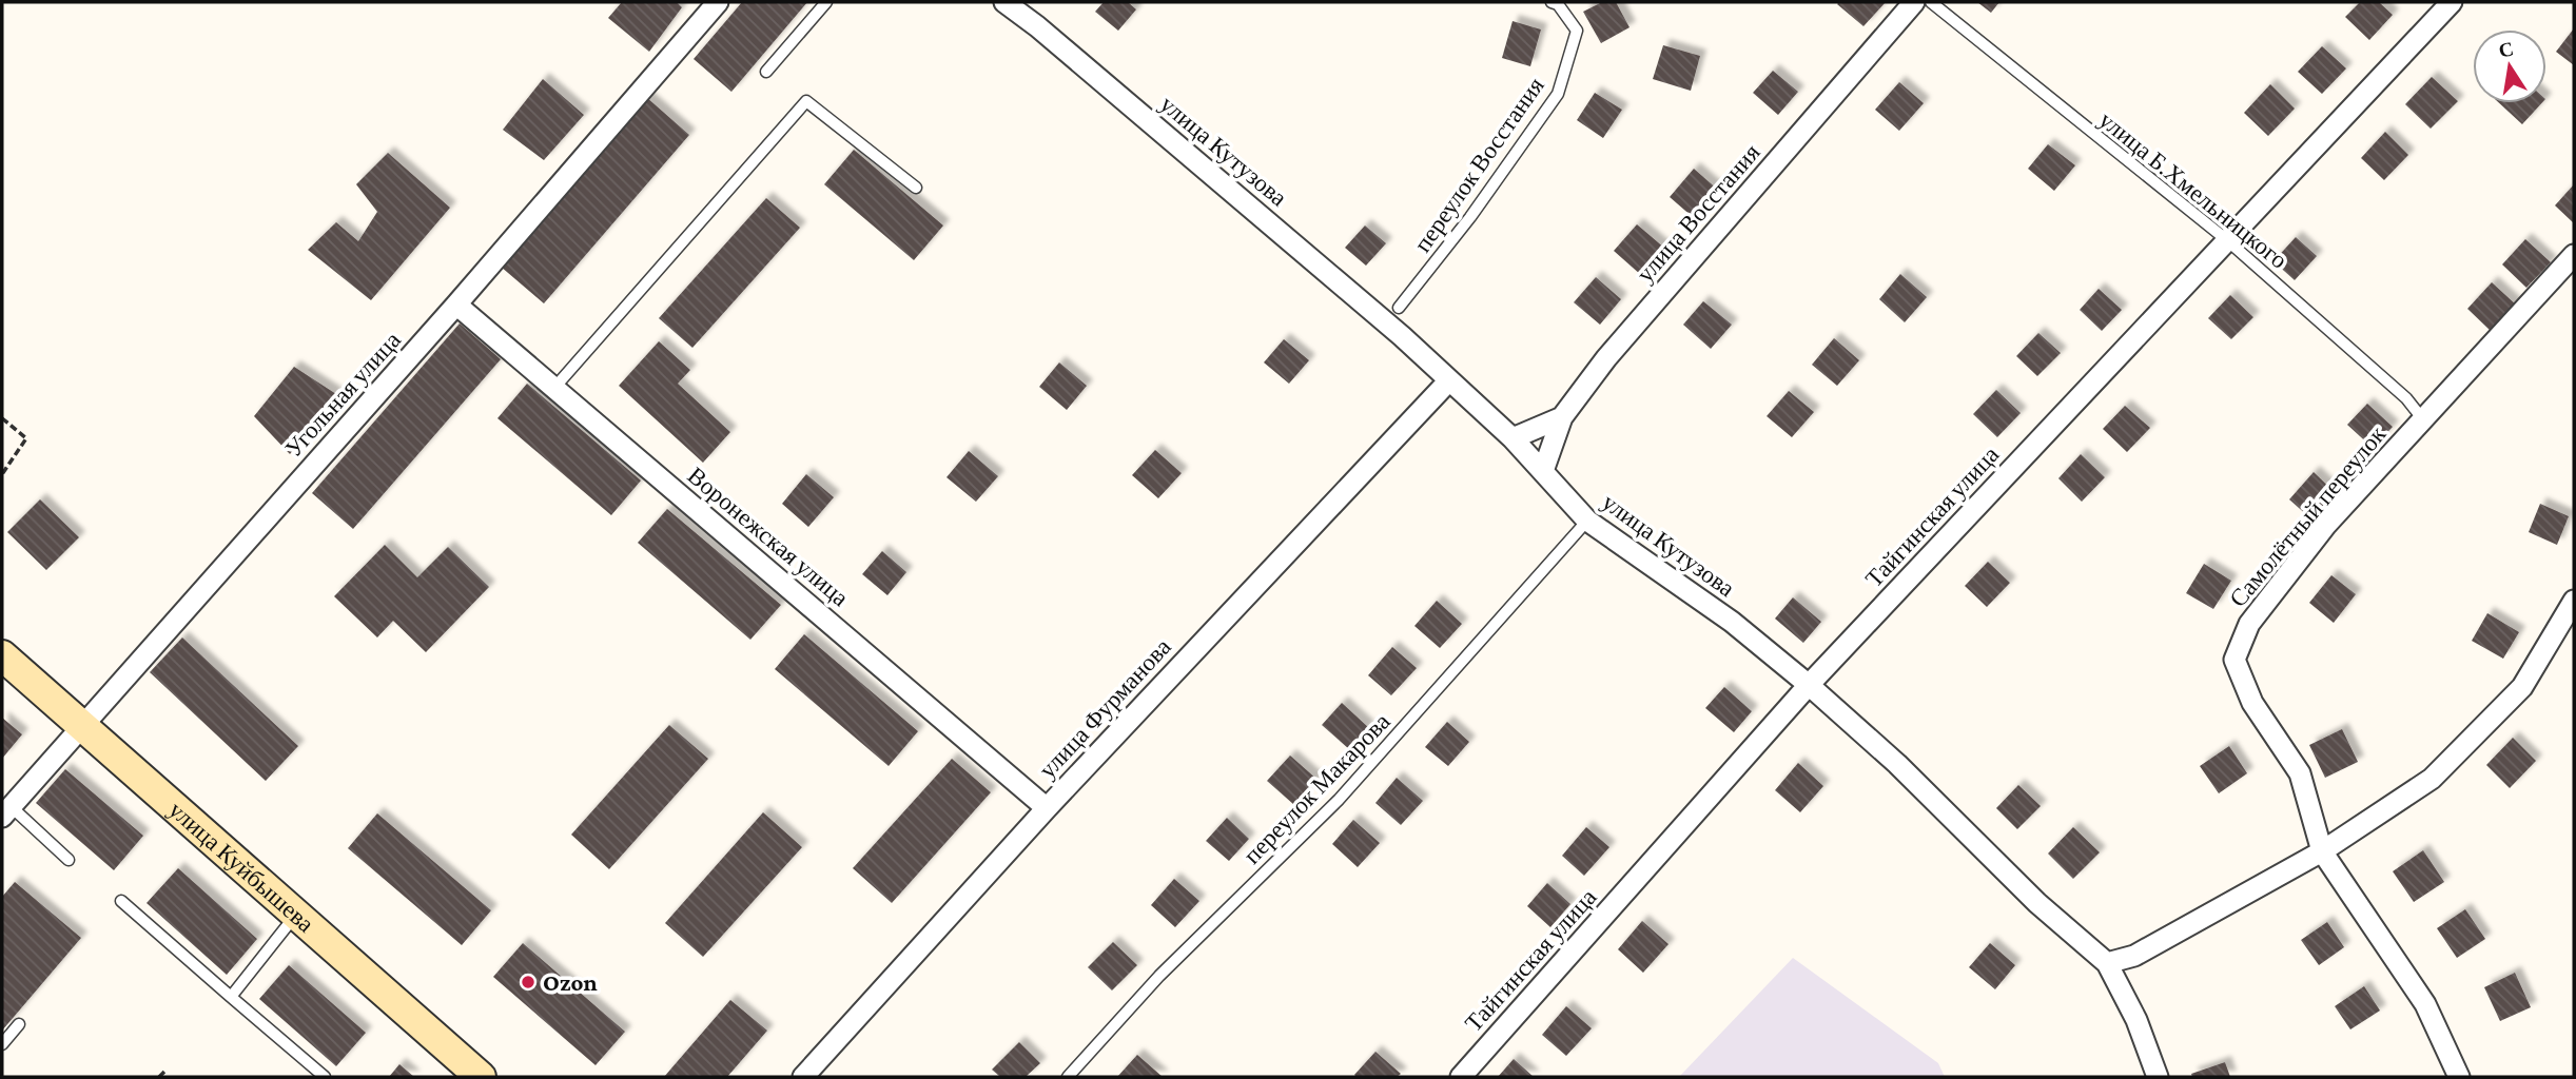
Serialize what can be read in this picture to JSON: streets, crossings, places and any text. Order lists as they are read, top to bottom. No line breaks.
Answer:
{"streets":{"street":["улица Кутузова","улица Восстания","Угольная улица","Тайгинская улица","Самолётный переулок","Воронежская улица","улица Фурманова","улица Куйбышева"],"lane":["переулок Восстания","улица Б.Хмельницкого","переулок Макарова"]},"crossings":[["улица Кутузова","улица Восстания"],["улица Кутузова","Тайгинская улица"],["улица Кутузова","улица Фурманова"],["улица Кутузова","переулок Макарова"],["улица Б.Хмельницкого","Тайгинская улица"],["улица Б.Хмельницкого","Самолётный переулок"],["Угольная улица","Воронежская улица"],["Угольная улица","улица Куйбышева"],["Воронежская улица","улица Фурманова"]],"places":["Ozon"],"north":"top"}
